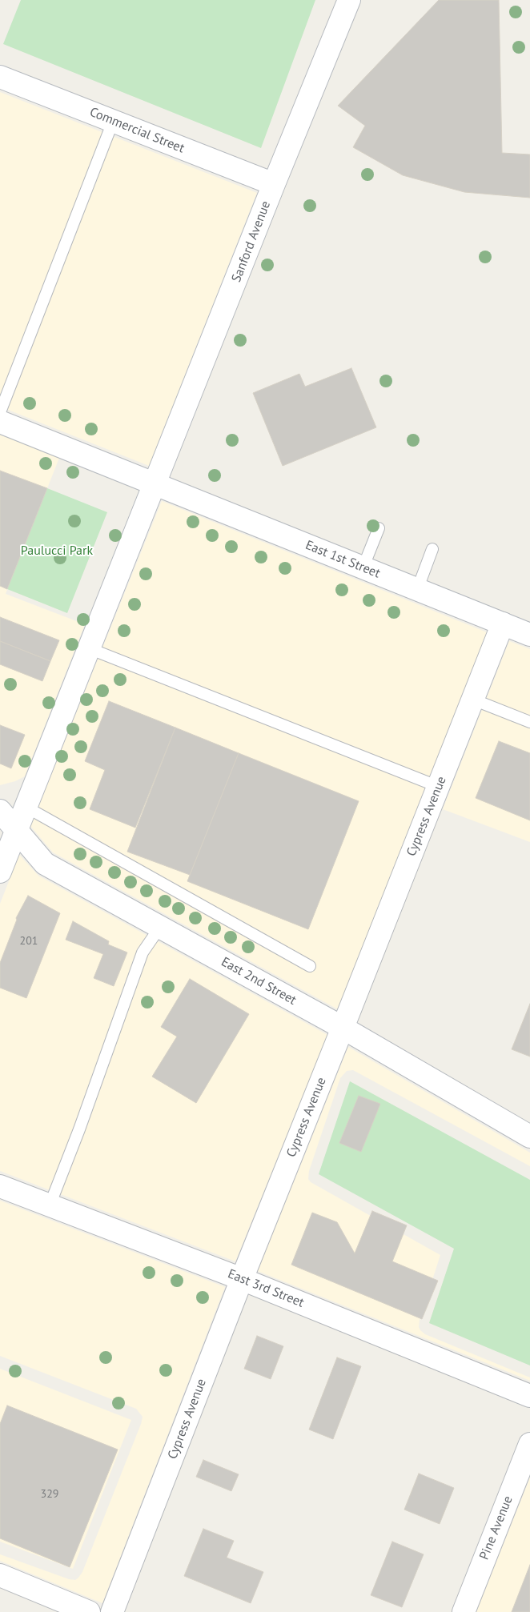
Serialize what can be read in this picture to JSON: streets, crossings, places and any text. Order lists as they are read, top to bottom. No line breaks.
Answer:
{"streets":{"street":["Commercial Street","Sanford Avenue","East 1st Street","Cypress Avenue","East 2nd Street","East 3rd Street","Pine Avenue"]},"crossings":[["Commercial Street","Sanford Avenue"],["Sanford Avenue","East 1st Street"],["Sanford Avenue","East 2nd Street"],["East 1st Street","Cypress Avenue"],["Cypress Avenue","East 2nd Street"],["Cypress Avenue","East 3rd Street"]],"parks":["Paulucci Park"],"house_numbers":["201","329"]}
